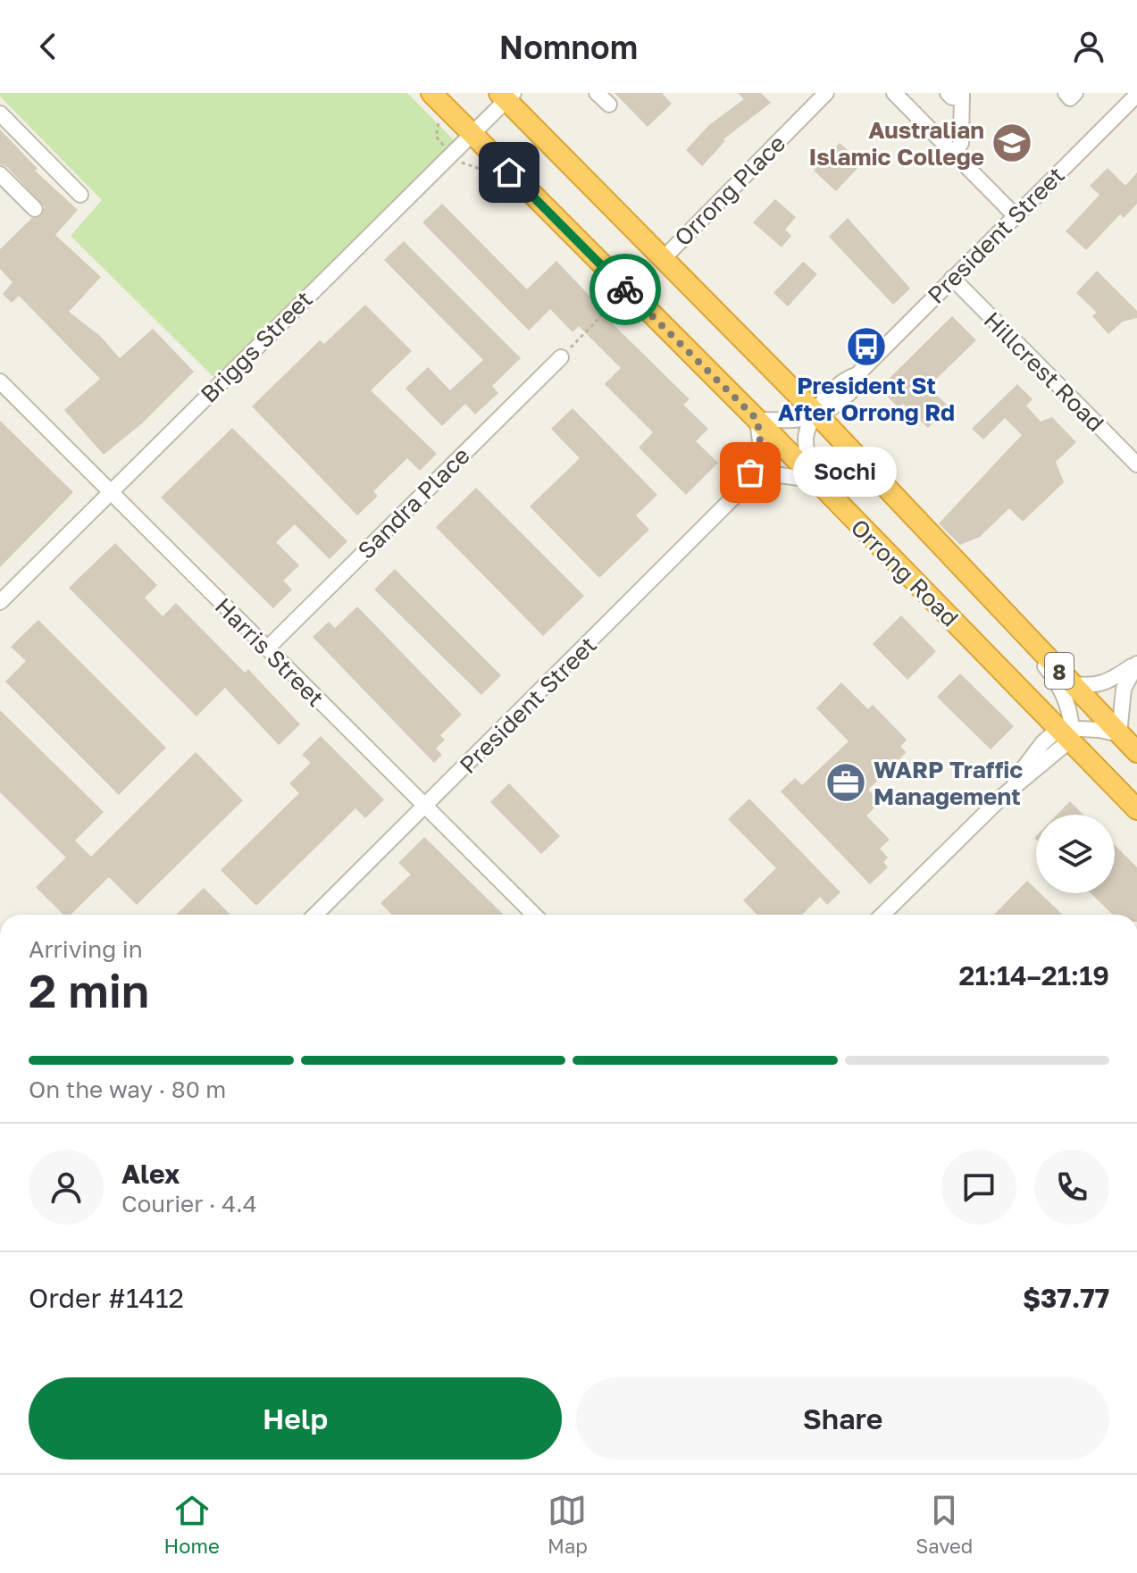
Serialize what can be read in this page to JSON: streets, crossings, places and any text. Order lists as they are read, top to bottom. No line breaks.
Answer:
{"streets":{"highway":["Orrong Road","8"],"street":["Orrong Place","President Street","Briggs Street","Hillcrest Road","Sandra Place","Harris Street"]},"crossings":[["Orrong Place","Orrong Road"],["President Street","Hillcrest Road"],["President Street","Orrong Road"],["President Street","Harris Street"],["Briggs Street","Orrong Road"],["Briggs Street","Harris Street"],["Sandra Place","Harris Street"]],"places":{"school or university":["Australian Islamic College"],"bus stop":["President St After Orrong Rd"],"other":["Sochi"],"office":["WARP Traffic Management"]},"page":{"header":"Nomnom","bubble":"Sochi","heading":["2 min","Arriving in","21:14–21:19"],"panel":["Alex","Courier · 4.4","Order #1412","$37.77"],"bar":"On the way · 80 m","buttons":["Help","Share"],"tabs":["Home","Map","Saved"]}}
